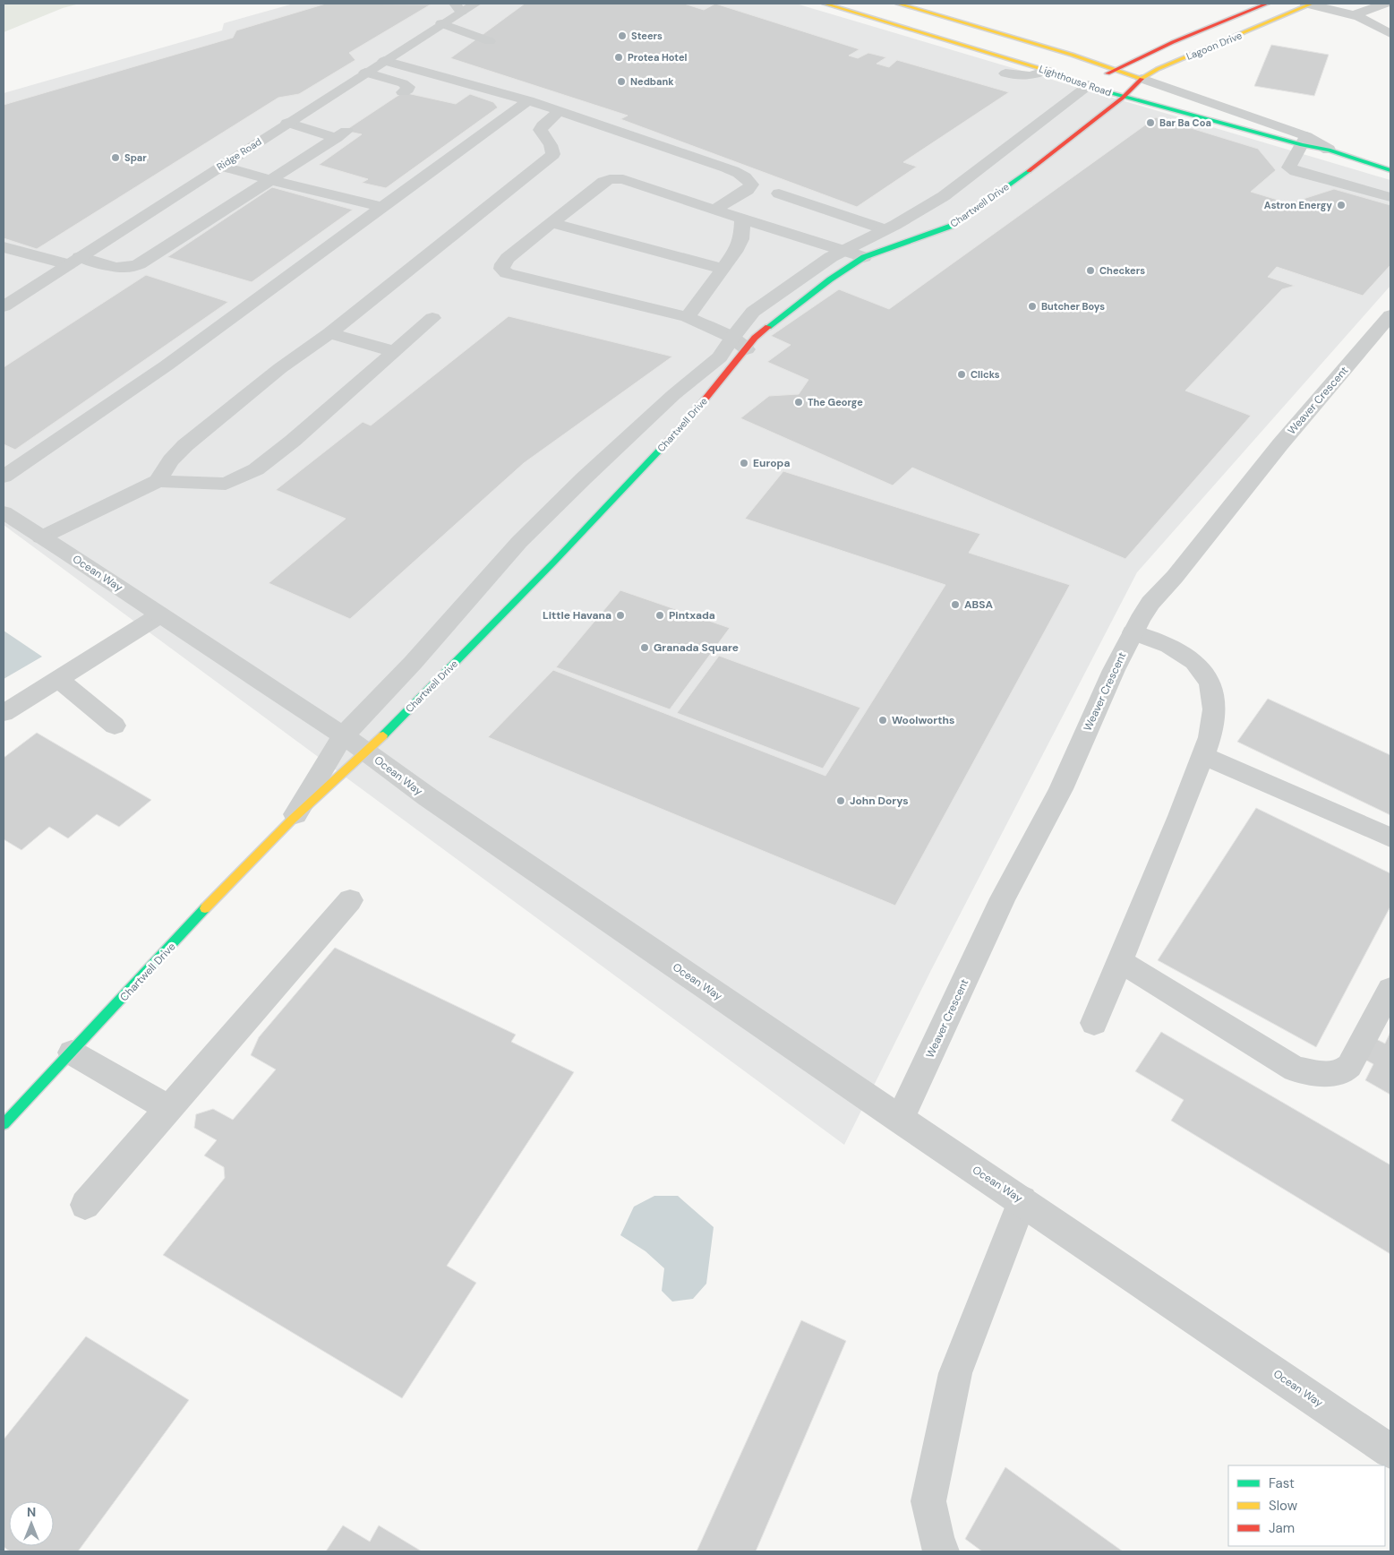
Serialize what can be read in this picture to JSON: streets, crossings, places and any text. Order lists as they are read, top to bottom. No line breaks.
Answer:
{"streets":{"street":["Lagoon Drive","Lighthouse Road","Ridge Road","Chartwell Drive","Weaver Crescent","Ocean Way"]},"crossings":[["Lagoon Drive","Lighthouse Road"],["Lagoon Drive","Chartwell Drive"],["Lighthouse Road","Chartwell Drive"],["Chartwell Drive","Ocean Way"],["Weaver Crescent","Ocean Way"]],"places":["Steers","Protea Hotel","Nedbank","Bar Ba Coa","Spar","Astron Energy","Checkers","Butcher Boys","Clicks","The George","Europa","ABSA","Little Havana","Pintxada","Granada Square","Woolworths","John Dorys"],"legend":["Fast","Slow","Jam"],"north":"top"}
